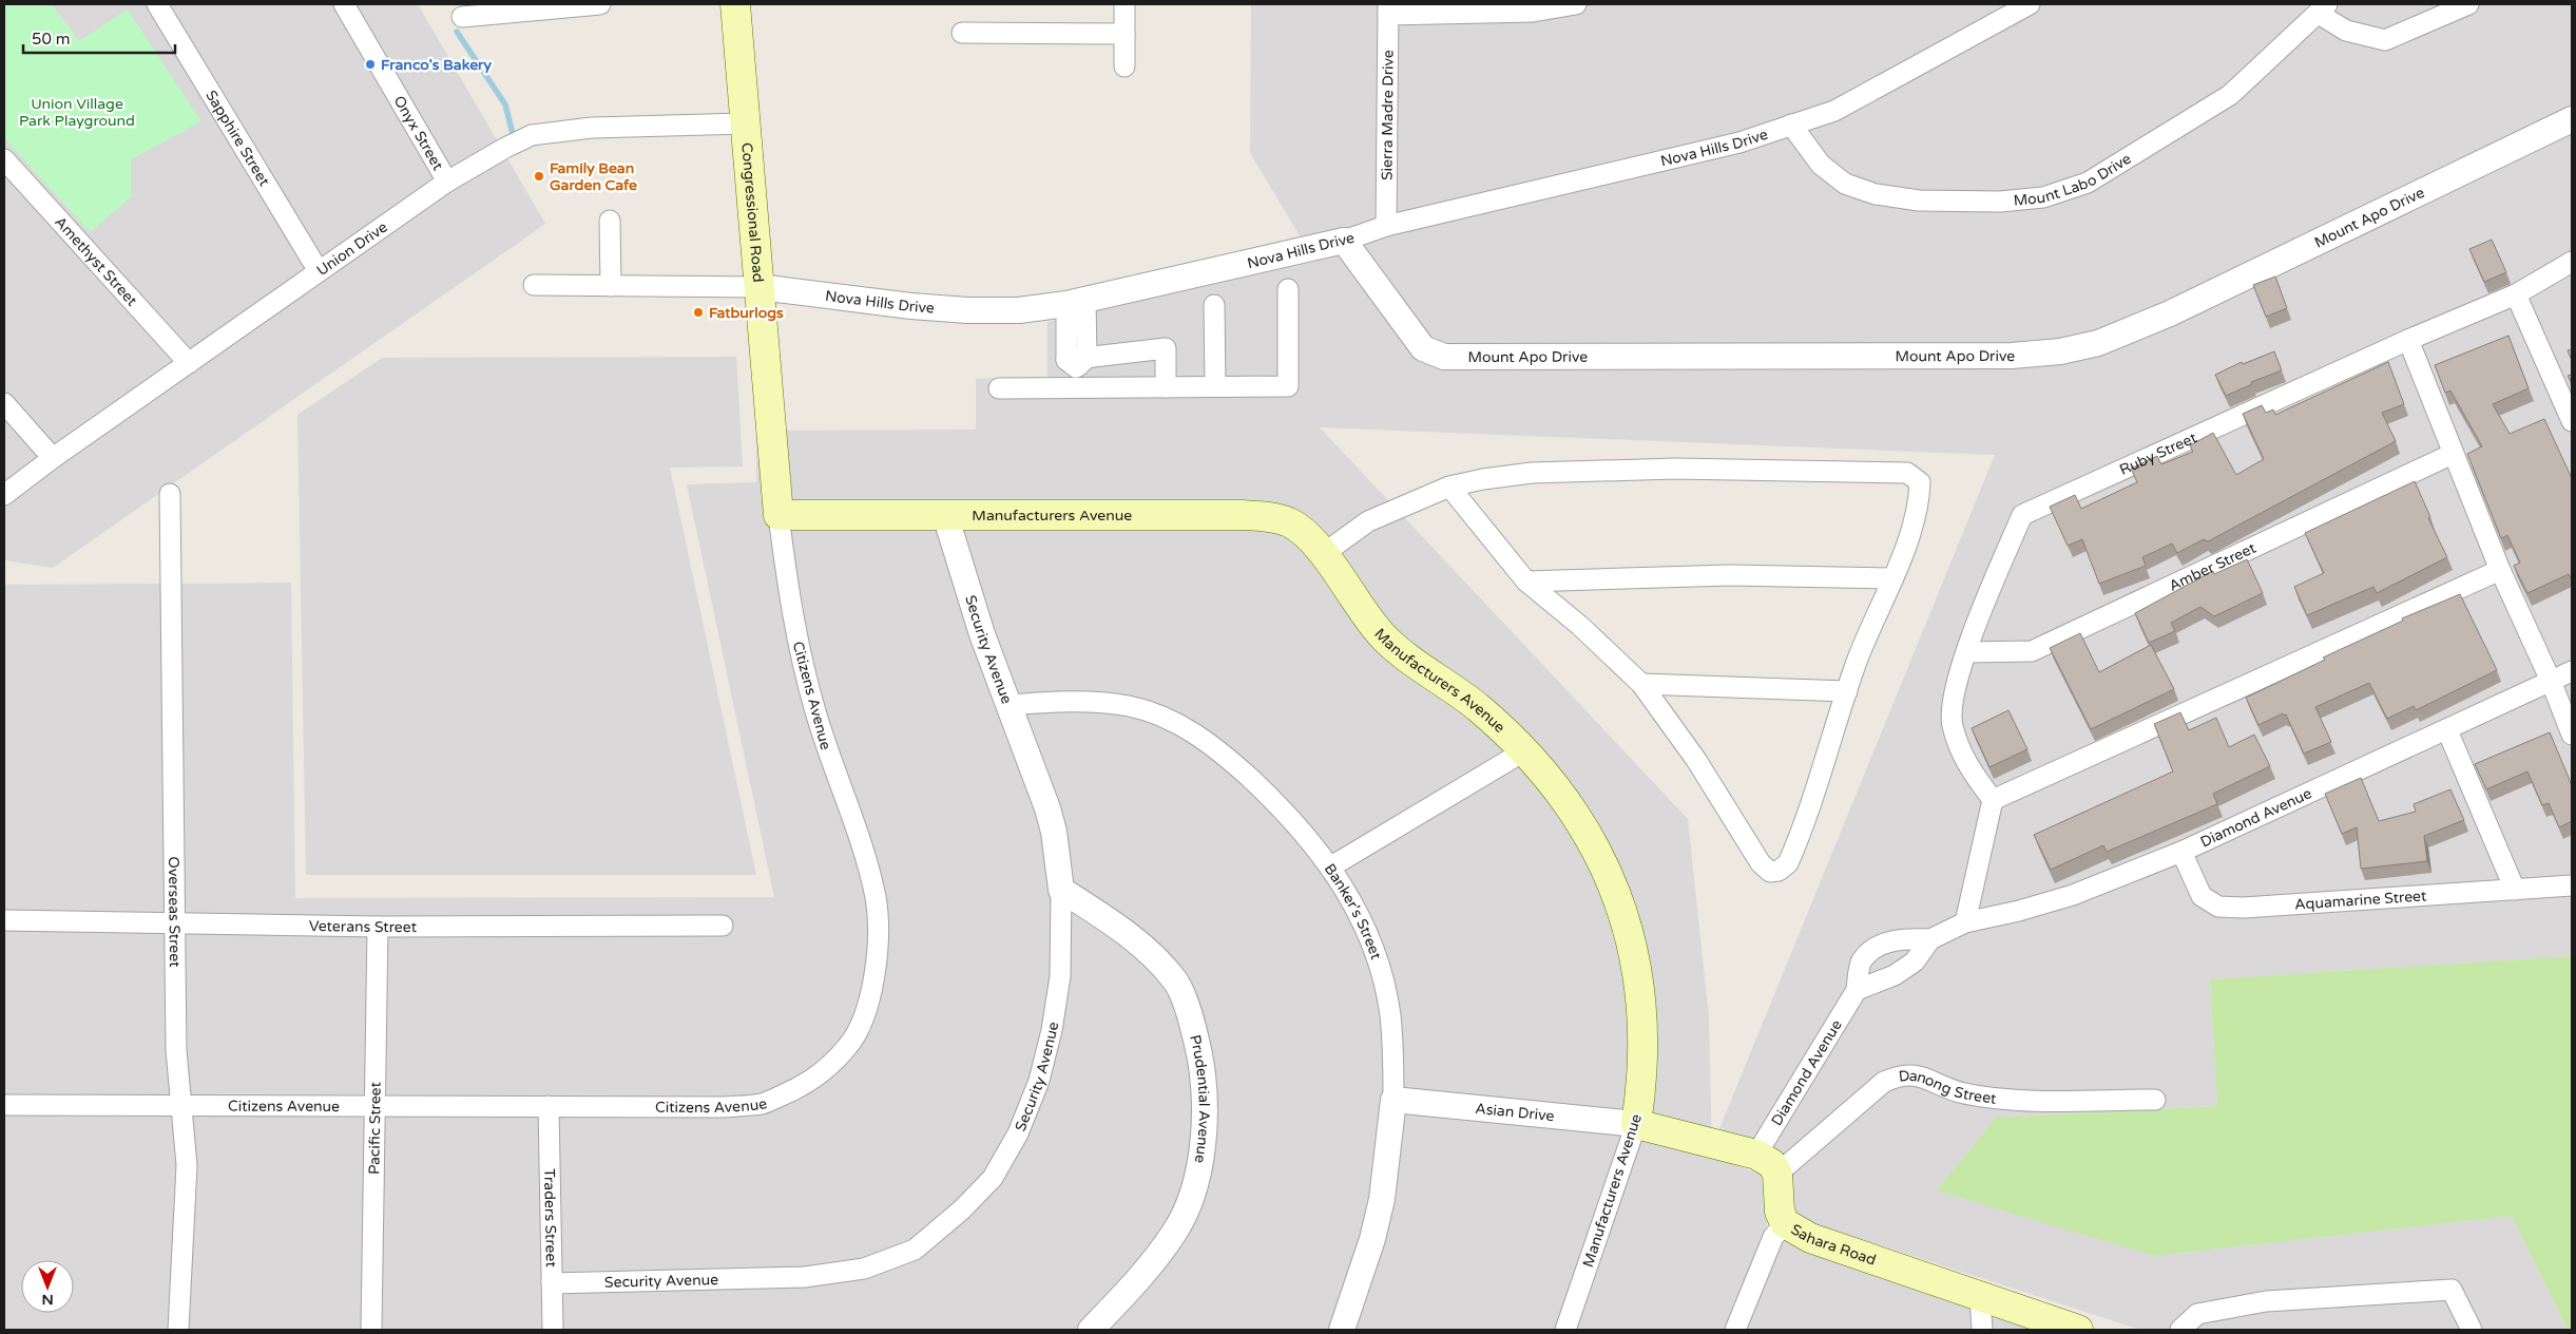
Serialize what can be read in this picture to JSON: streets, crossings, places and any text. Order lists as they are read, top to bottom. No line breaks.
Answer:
{"streets":{"main road":["Congressional Road","Manufacturers Avenue","Sahara Road"],"street":["Sierra Madre Drive","Onyx Street","Sapphire Street","Nova Hills Drive","Mount Labo Drive","Mount Apo Drive","Union Drive","Amethyst Street","Ruby Street","Amber Street","Security Avenue","Citizens Avenue","Diamond Avenue","Aquamarine Street","Overseas Street","Banker's Street","Veterans Street","Danong Street","Prudential Avenue","Asian Drive","Pacific Street","Traders Street"]},"crossings":[["Sierra Madre Drive","Nova Hills Drive"],["Onyx Street","Union Drive"],["Sapphire Street","Union Drive"],["Nova Hills Drive","Mount Labo Drive"],["Nova Hills Drive","Congressional Road"],["Nova Hills Drive","Mount Apo Drive"],["Congressional Road","Union Drive"],["Congressional Road","Manufacturers Avenue"],["Congressional Road","Citizens Avenue"],["Union Drive","Amethyst Street"],["Ruby Street","Amber Street"],["Manufacturers Avenue","Security Avenue"],["Manufacturers Avenue","Citizens Avenue"],["Manufacturers Avenue","Asian Drive"],["Security Avenue","Banker's Street"],["Security Avenue","Prudential Avenue"],["Security Avenue","Traders Street"],["Citizens Avenue","Overseas Street"],["Citizens Avenue","Pacific Street"],["Citizens Avenue","Traders Street"],["Diamond Avenue","Aquamarine Street"],["Overseas Street","Veterans Street"],["Banker's Street","Asian Drive"],["Veterans Street","Pacific Street"],["Danong Street","Sahara Road"]],"parks":["Union Village Park Playground"],"places":["Franco's Bakery","Family Bean Garden Cafe","Fatburlogs"],"scale_bar":"50 m","north":"bottom"}
